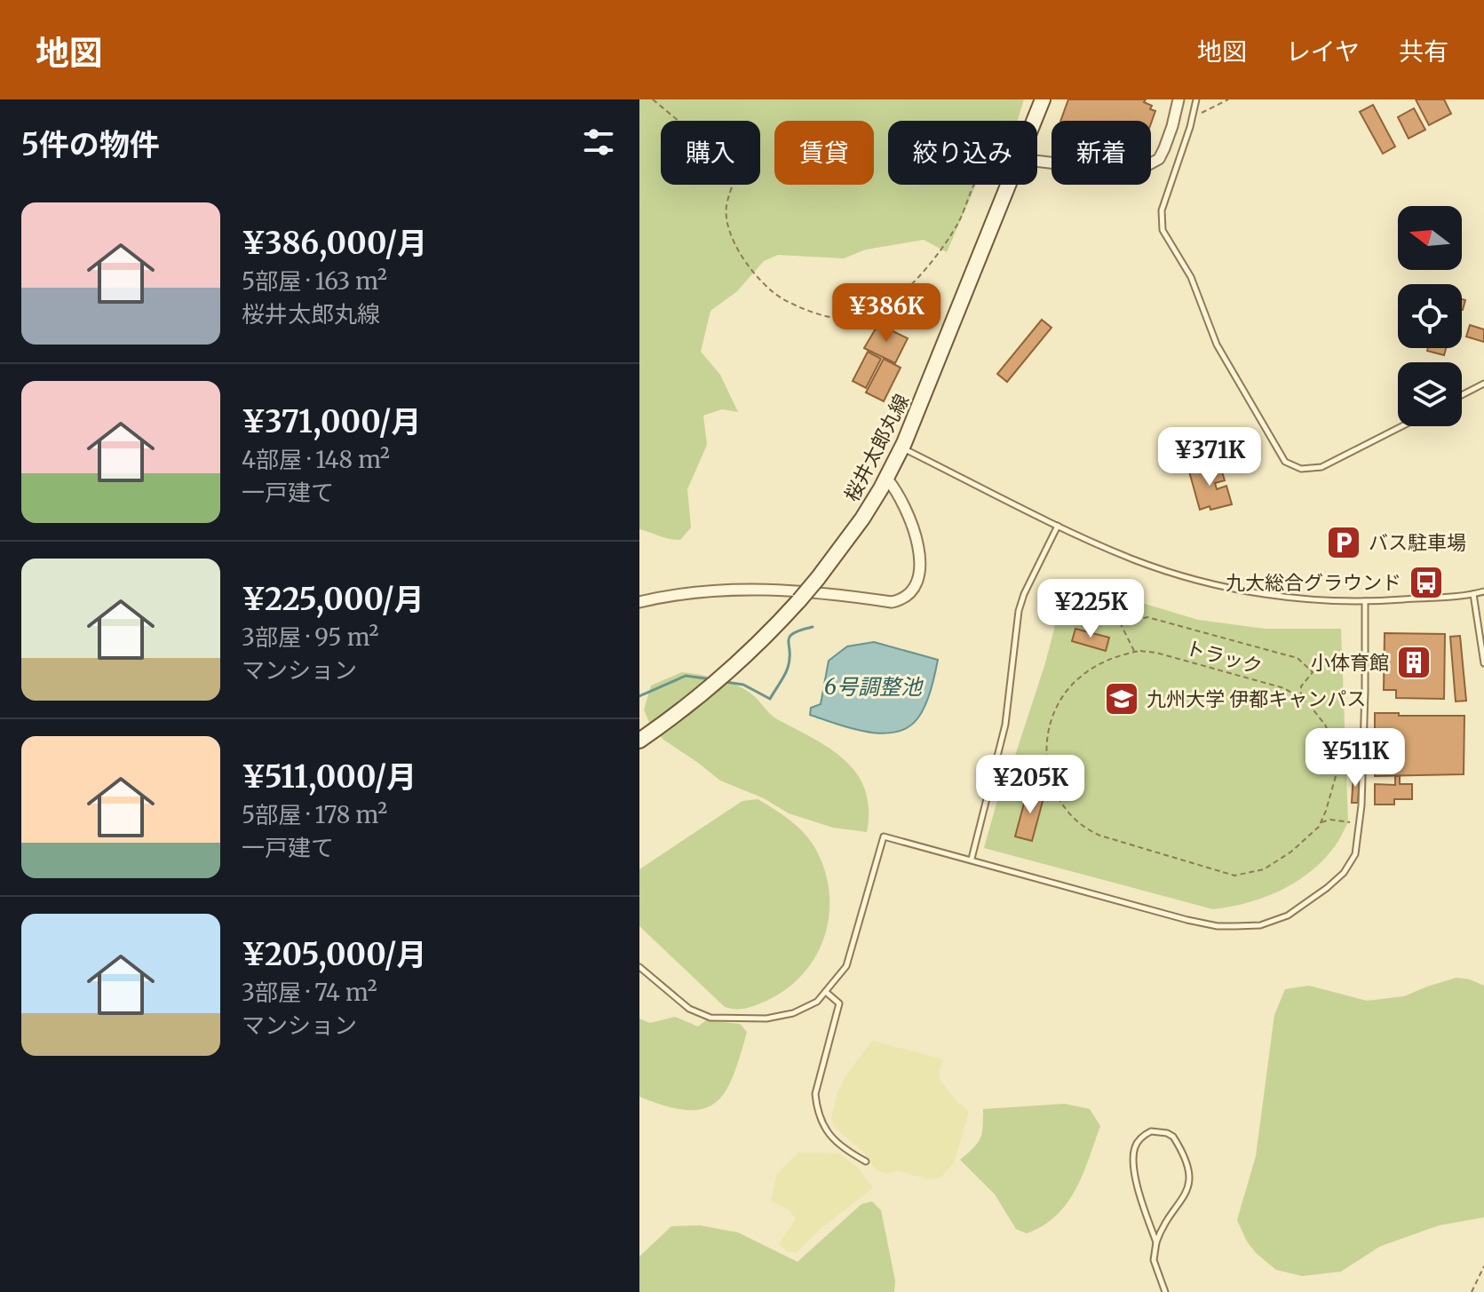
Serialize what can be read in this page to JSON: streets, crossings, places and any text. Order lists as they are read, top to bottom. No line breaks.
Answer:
{"streets":{"main road":["桜井太郎丸線"],"path":["トラック"]},"water":["6号調整池"],"places":{"parking":["バス駐車場"],"bus stop":["九大総合グラウンド"],"building":["小体育館"],"school or university":["九州大学 伊都キャンパス"]},"north":"left","page":{"header":"地図","nav":["地図","レイヤ","共有"],"heading":"5件の物件","chip":["購入","賃貸","絞り込み","新着"],"list":[{"name":"¥386,000/月","note":"5部屋 · 163 m² · 桜井太郎丸線"},{"name":"¥371,000/月","note":"4部屋 · 148 m² · 一戸建て"},{"name":"¥225,000/月","note":"3部屋 · 95 m² · マンション"},{"name":"¥511,000/月","note":"5部屋 · 178 m² · 一戸建て"},{"name":"¥205,000/月","note":"3部屋 · 74 m² · マンション"}],"price":["¥386K","¥371K","¥225K","¥511K","¥205K"]}}
